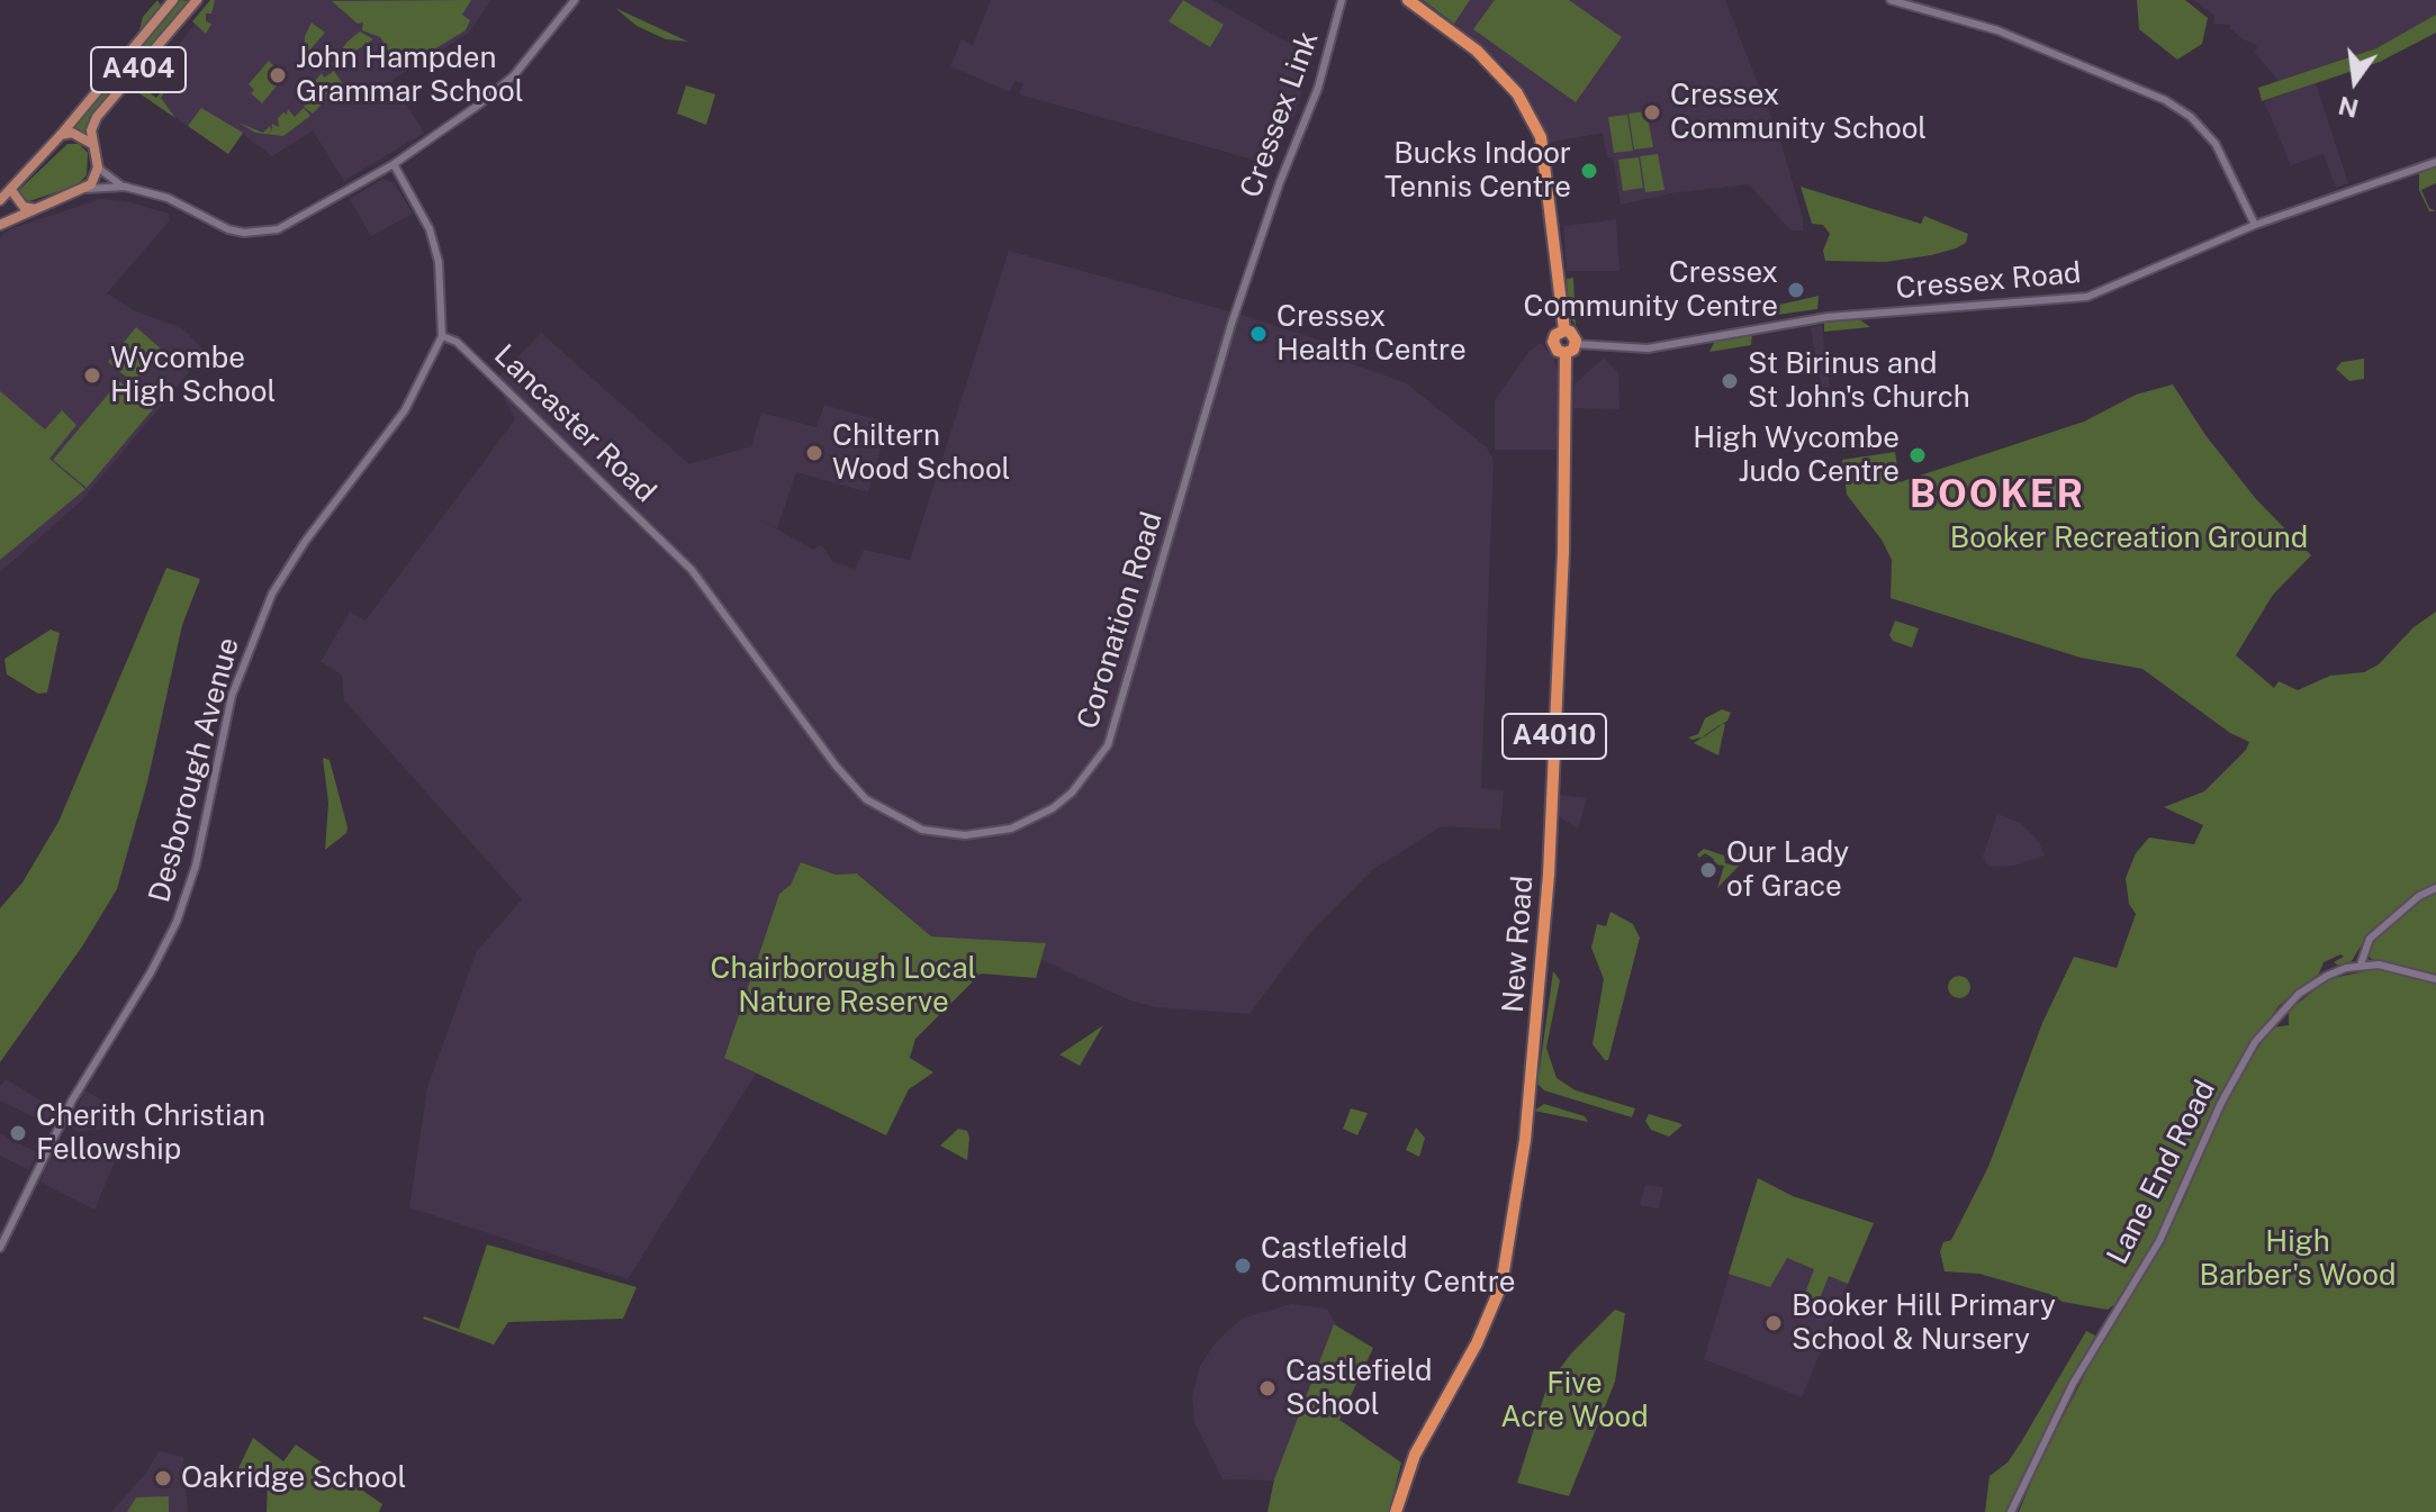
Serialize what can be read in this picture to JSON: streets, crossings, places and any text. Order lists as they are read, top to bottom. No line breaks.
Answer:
{"streets":{"highway":["A4010","New Road"],"main road":["A404"],"street":["Cressex Link","Cressex Road","Lancaster Road","Coronation Road","Desborough Avenue","Lane End Road"]},"crossings":[["Cressex Link","Coronation Road"],["Cressex Road","New Road"],["Lancaster Road","Coronation Road"],["Lancaster Road","Desborough Avenue"]],"districts":["BOOKER"],"parks":["Booker Recreation Ground","Chairborough Local Nature Reserve","High Barber's Wood","Five Acre Wood"],"places":["John Hampden Grammar School","Cressex Community School","Bucks Indoor Tennis Centre","Cressex Community Centre","Cressex Health Centre","Wycombe High School","St Birinus and St John's Church","Chiltern Wood School","High Wycombe Judo Centre","Our Lady of Grace","Cherith Christian Fellowship","Castlefield Community Centre","Booker Hill Primary School & Nursery","Castlefield School","Oakridge School"],"north":"bottom"}
